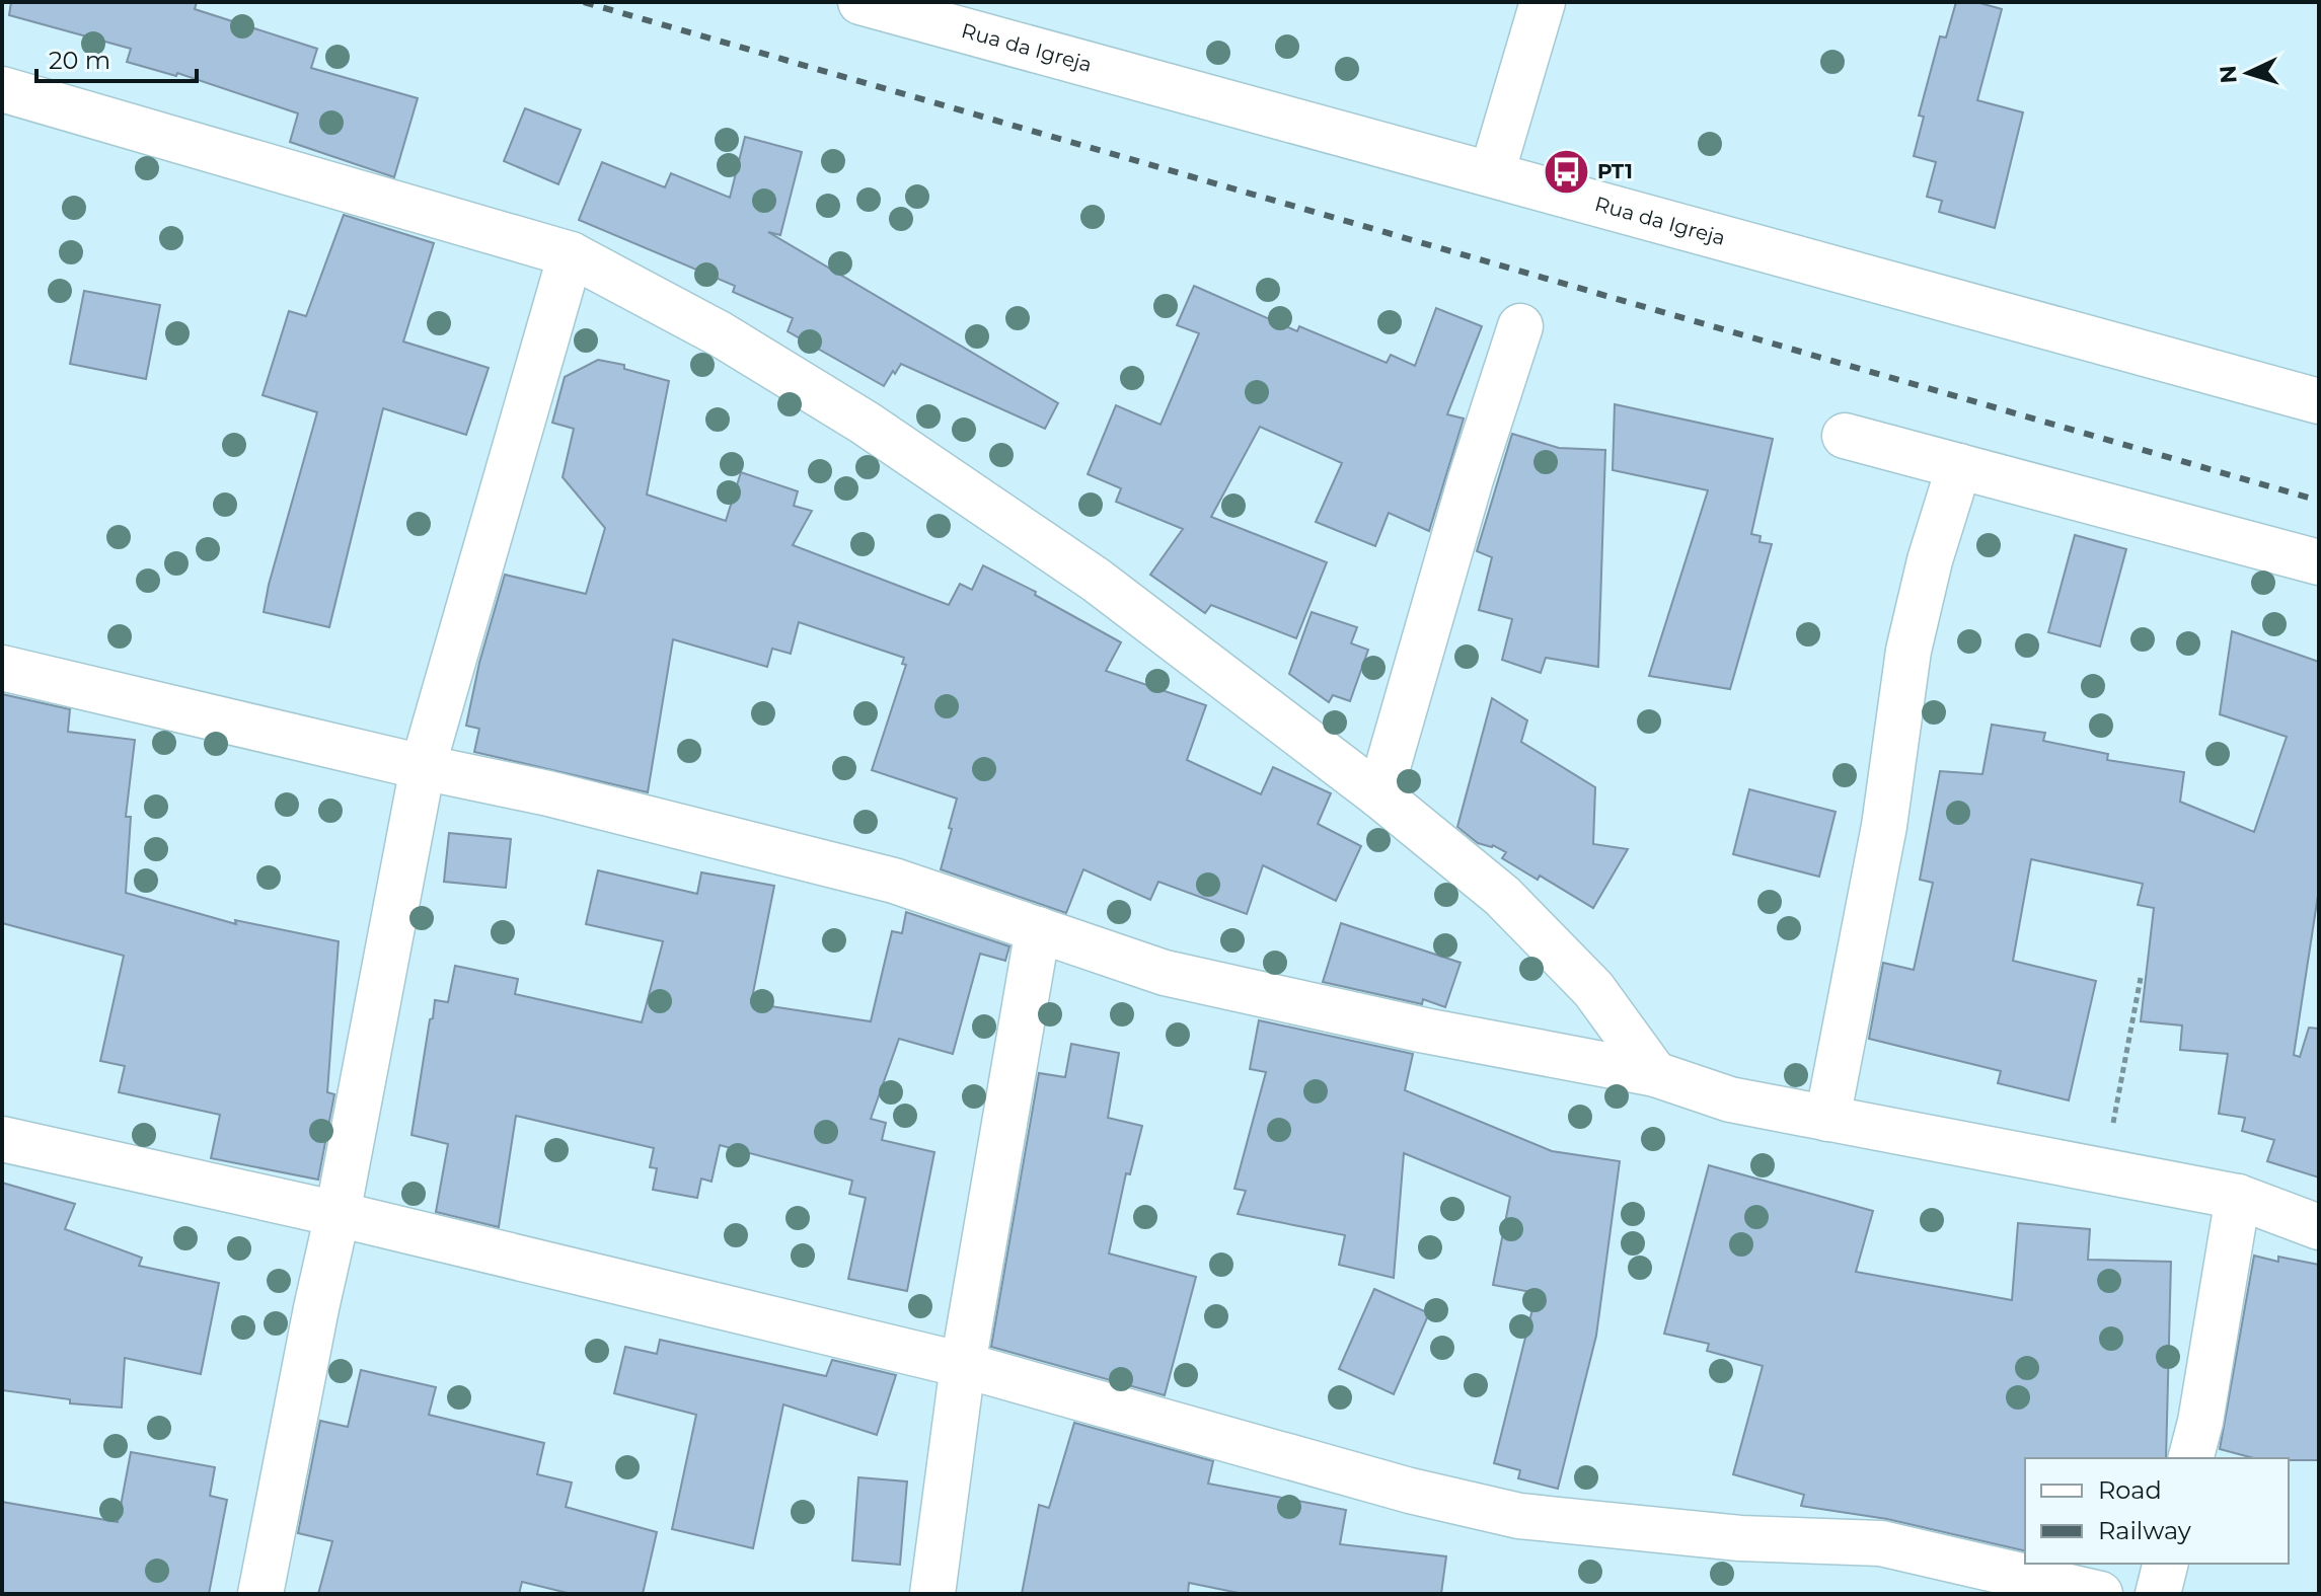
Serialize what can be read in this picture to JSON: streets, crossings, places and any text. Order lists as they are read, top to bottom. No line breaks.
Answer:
{"streets":{"street":["Rua da Igreja"]},"places":{"bus stop":["PT1"]},"legend":["Road","Railway"],"scale_bar":"20 m","north":"left"}
